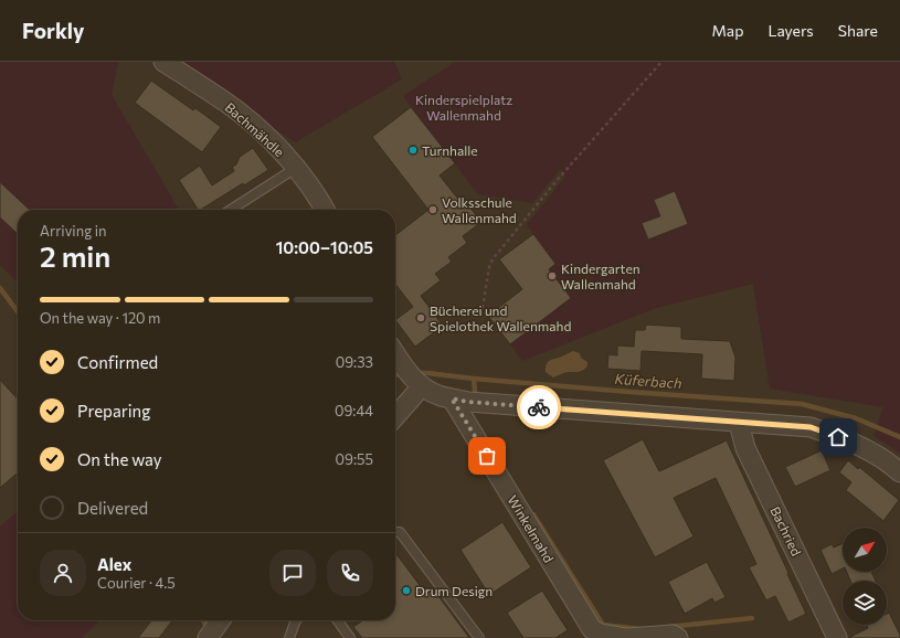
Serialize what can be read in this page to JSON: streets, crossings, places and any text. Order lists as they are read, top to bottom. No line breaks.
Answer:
{"streets":{"street":["Bachmähdle","Winkelmahd","Bachried"]},"water":["Küferbach"],"parks":["Kinderspielplatz Wallenmahd"],"places":["Turnhalle","Volksschule Wallenmahd","Kindergarten Wallenmahd","Bücherei und Spielothek Wallenmahd","Drum Design"],"north":"top right","page":{"header":"Forkly","nav":["Map","Layers","Share"],"heading":["2 min","Arriving in","10:00–10:05"],"panel":["Alex","Courier · 4.5"],"bar":"On the way · 120 m","list":[["Confirmed","09:33"],["Preparing","09:44"],["On the way","09:55"],"Delivered"]}}
